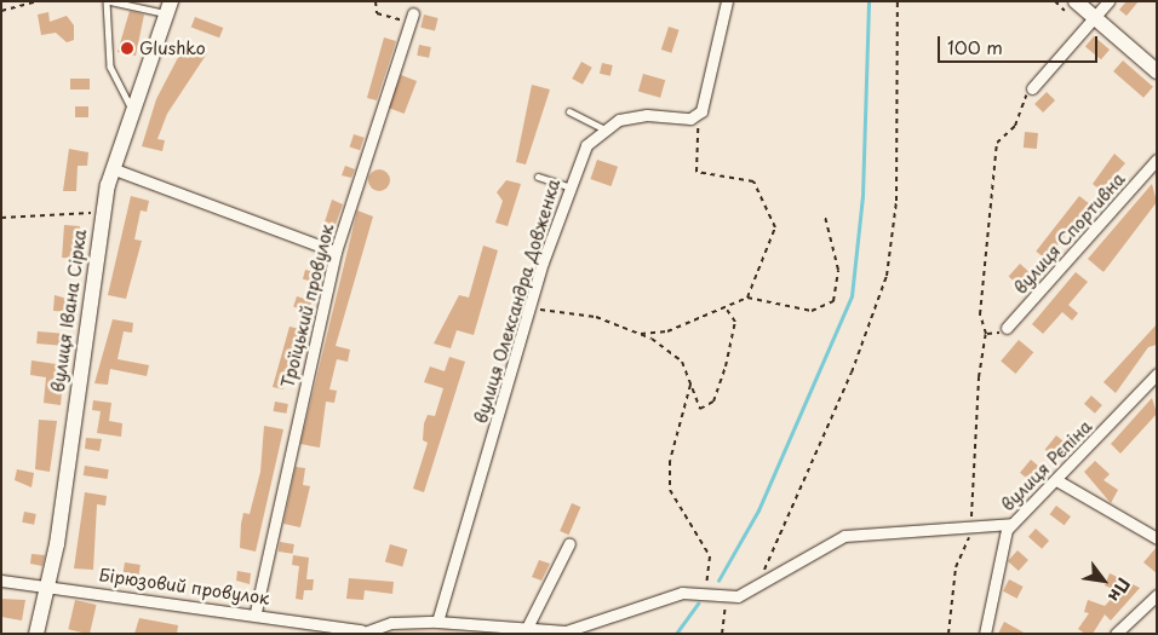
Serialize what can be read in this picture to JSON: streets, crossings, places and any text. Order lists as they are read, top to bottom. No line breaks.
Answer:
{"streets":{"street":["вулиця Спортивна","вулиця Олександра Довженка","Троїцький провулок","вулиця Івана Сірка","вулиця Рєпіна","Бірюзовий провулок"]},"crossings":[["Троїцький провулок","Бірюзовий провулок"],["вулиця Івана Сірка","Бірюзовий провулок"]],"places":["Glushko"],"scale_bar":"100 m","north":"bottom right"}
